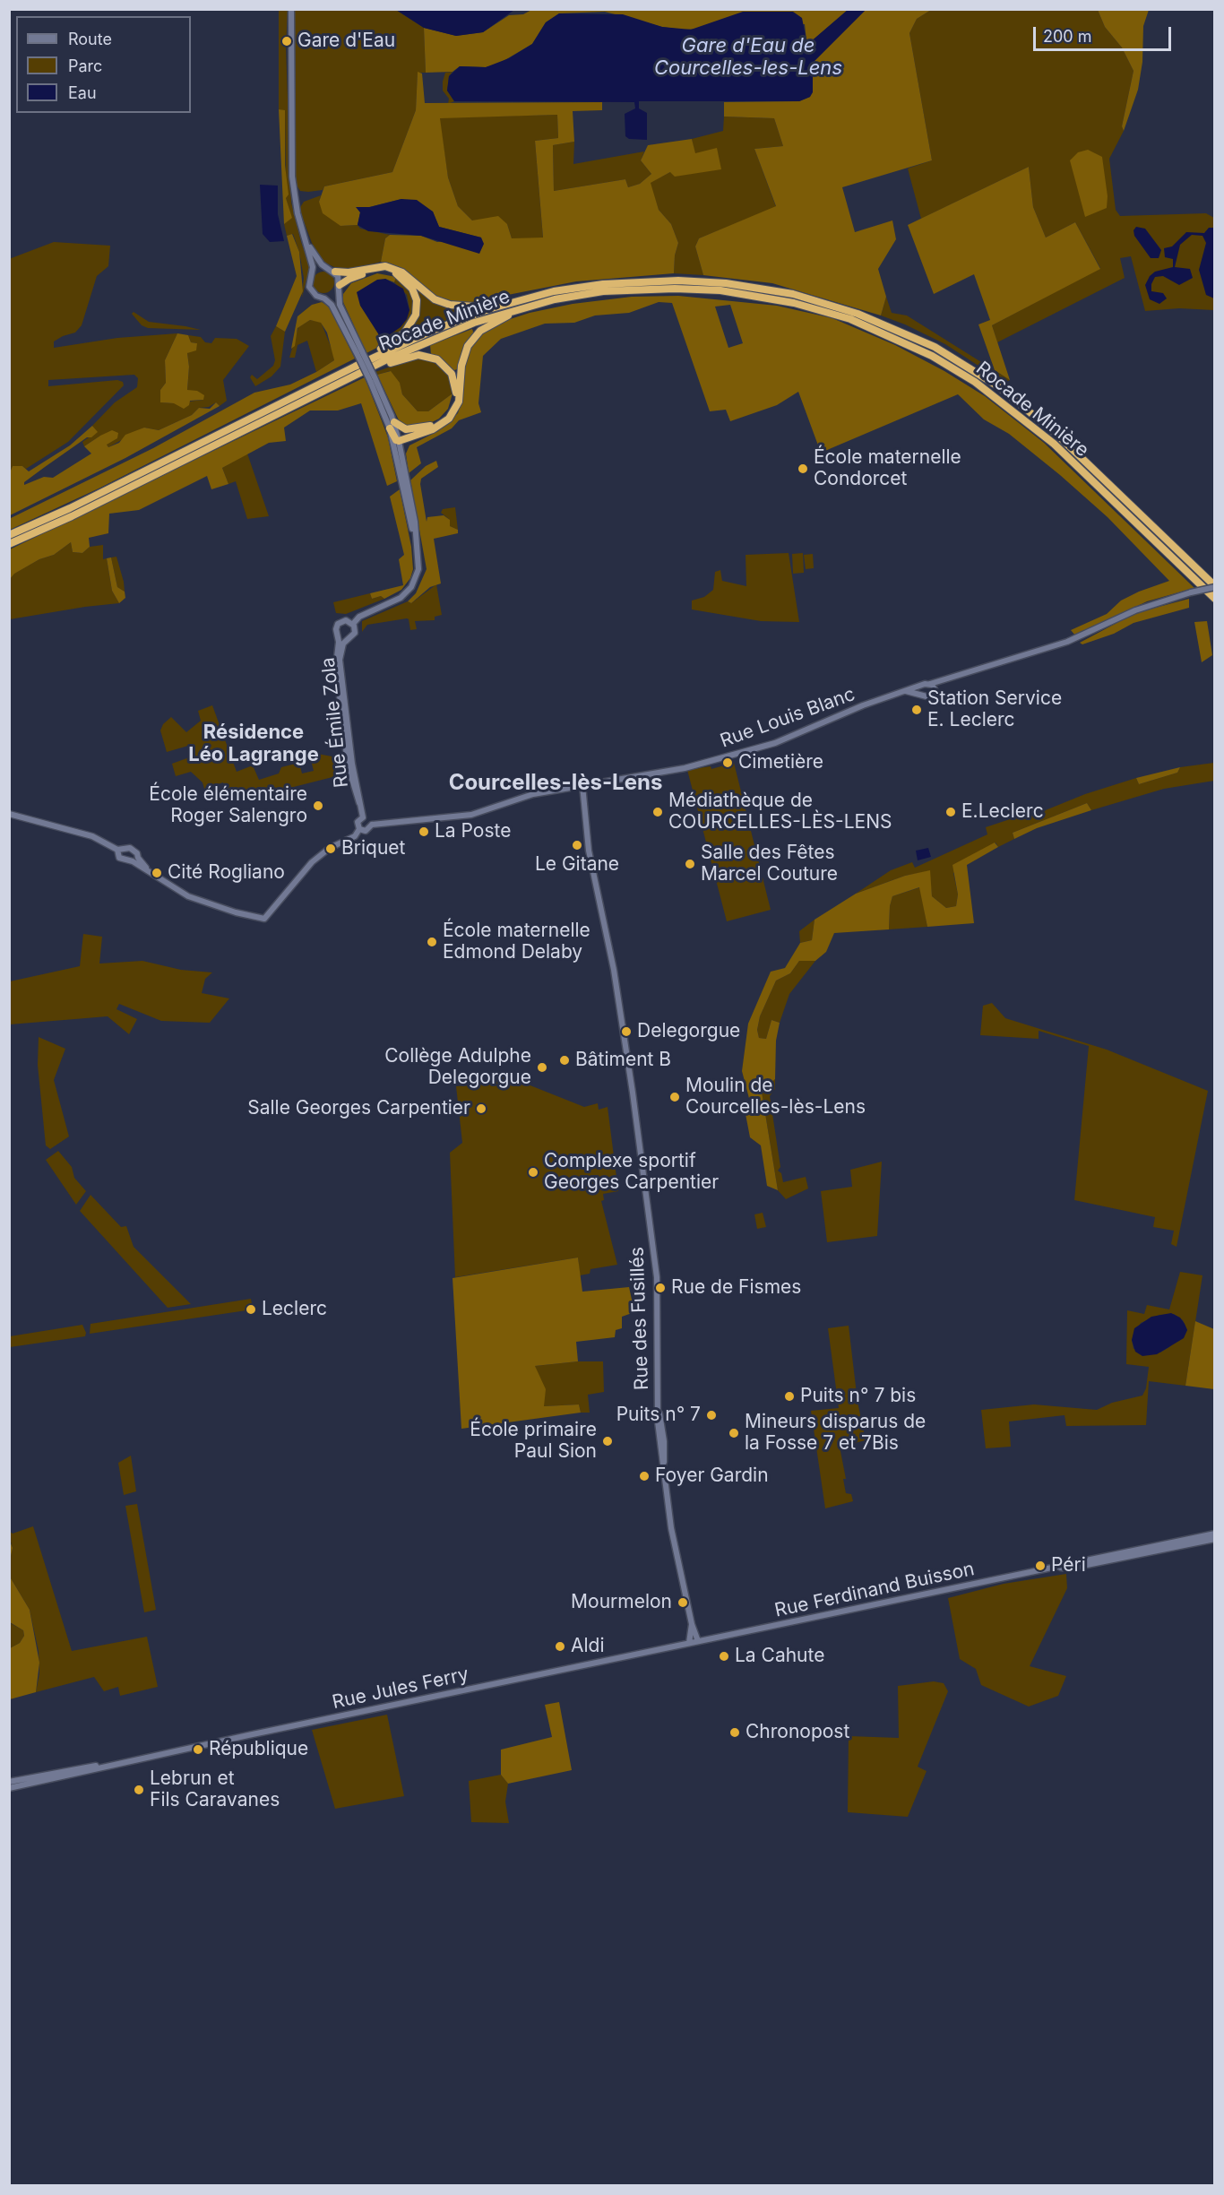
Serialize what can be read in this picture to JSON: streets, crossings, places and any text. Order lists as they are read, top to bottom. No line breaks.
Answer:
{"streets":{"highway":["Rocade Minière"],"main road":["Rue Louis Blanc","Rue Émile Zola","Rue des Fusillés","Rue Ferdinand Buisson","Rue Jules Ferry"]},"crossings":[["Rue Louis Blanc","Rue Émile Zola"],["Rue Louis Blanc","Rue des Fusillés"],["Rue Ferdinand Buisson","Rue Jules Ferry"]],"districts":["Résidence Léo Lagrange","Courcelles-lès-Lens"],"water":["Gare d'Eau de Courcelles-les-Lens"],"places":["Gare d'Eau","École maternelle Condorcet","Station Service E. Leclerc","Cimetière","École élémentaire Roger Salengro","Médiathèque de COURCELLES-LÈS-LENS","E.Leclerc","La Poste","Le Gitane","Briquet","Salle des Fêtes Marcel Couture","Cité Rogliano","École maternelle Edmond Delaby","Delegorgue","Bâtiment B","Collège Adulphe Delegorgue","Moulin de Courcelles-lès-Lens","Salle Georges Carpentier","Complexe sportif Georges Carpentier","Rue de Fismes","Leclerc","Puits n° 7 bis","Puits n° 7","Mineurs disparus de la Fosse 7 et 7Bis","École primaire Paul Sion","Foyer Gardin","Péri","Mourmelon","Aldi","La Cahute","Chronopost","République","Lebrun et Fils Caravanes"],"legend":["Route","Parc","Eau"],"scale_bar":"200 m"}
